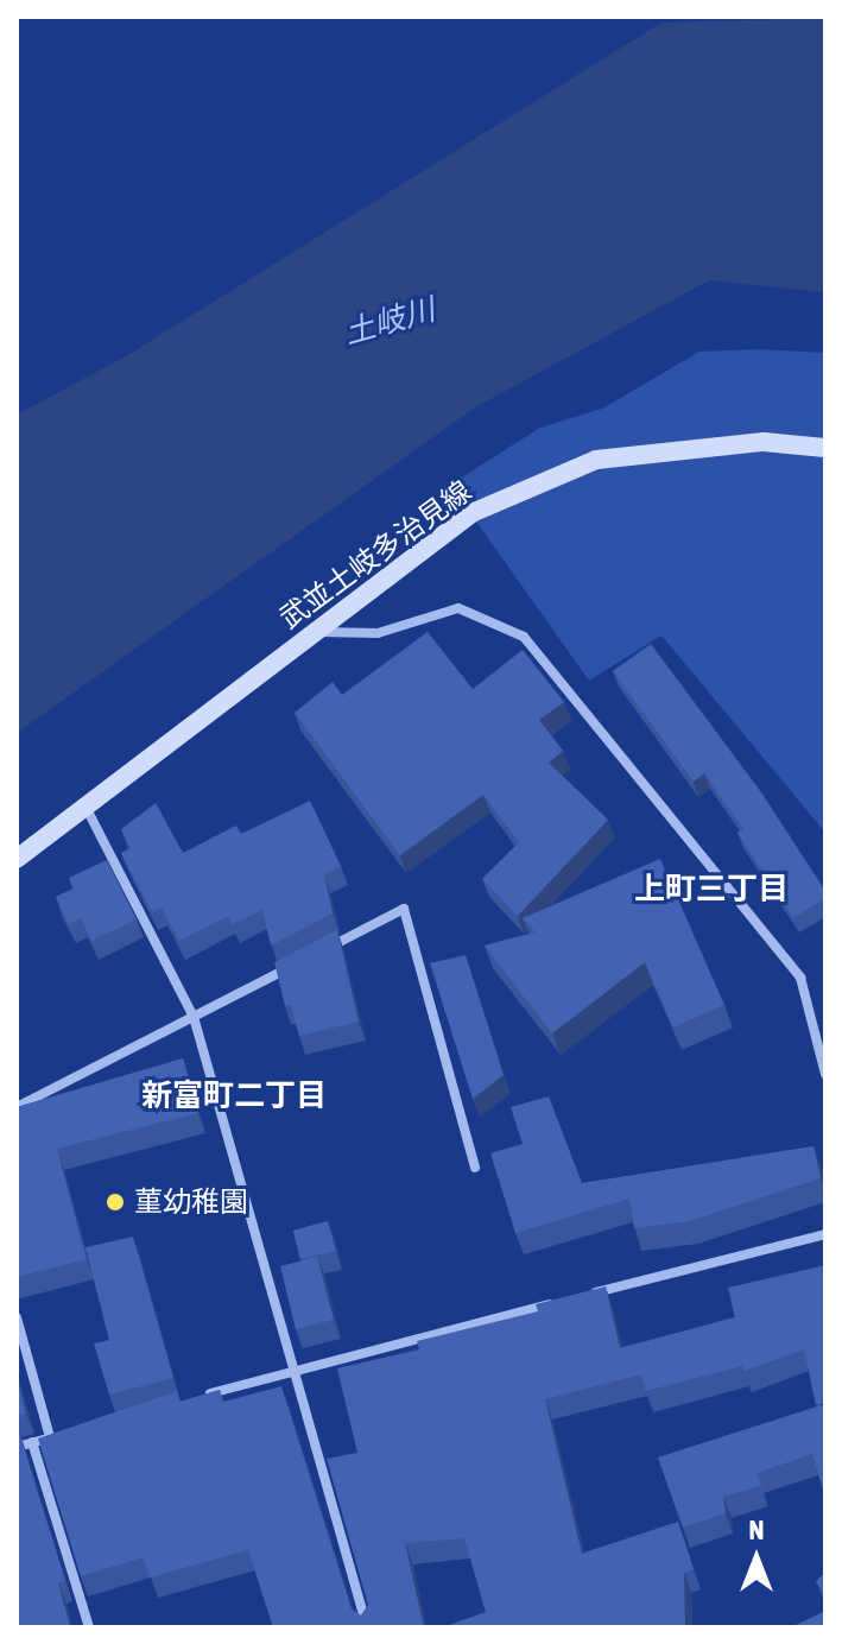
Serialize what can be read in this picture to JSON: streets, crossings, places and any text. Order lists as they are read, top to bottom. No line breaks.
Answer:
{"streets":{"main road":["武並土岐多治見線"]},"districts":["上町三丁目","新富町二丁目"],"water":["土岐川"],"places":["菫幼稚園"],"north":"top"}
